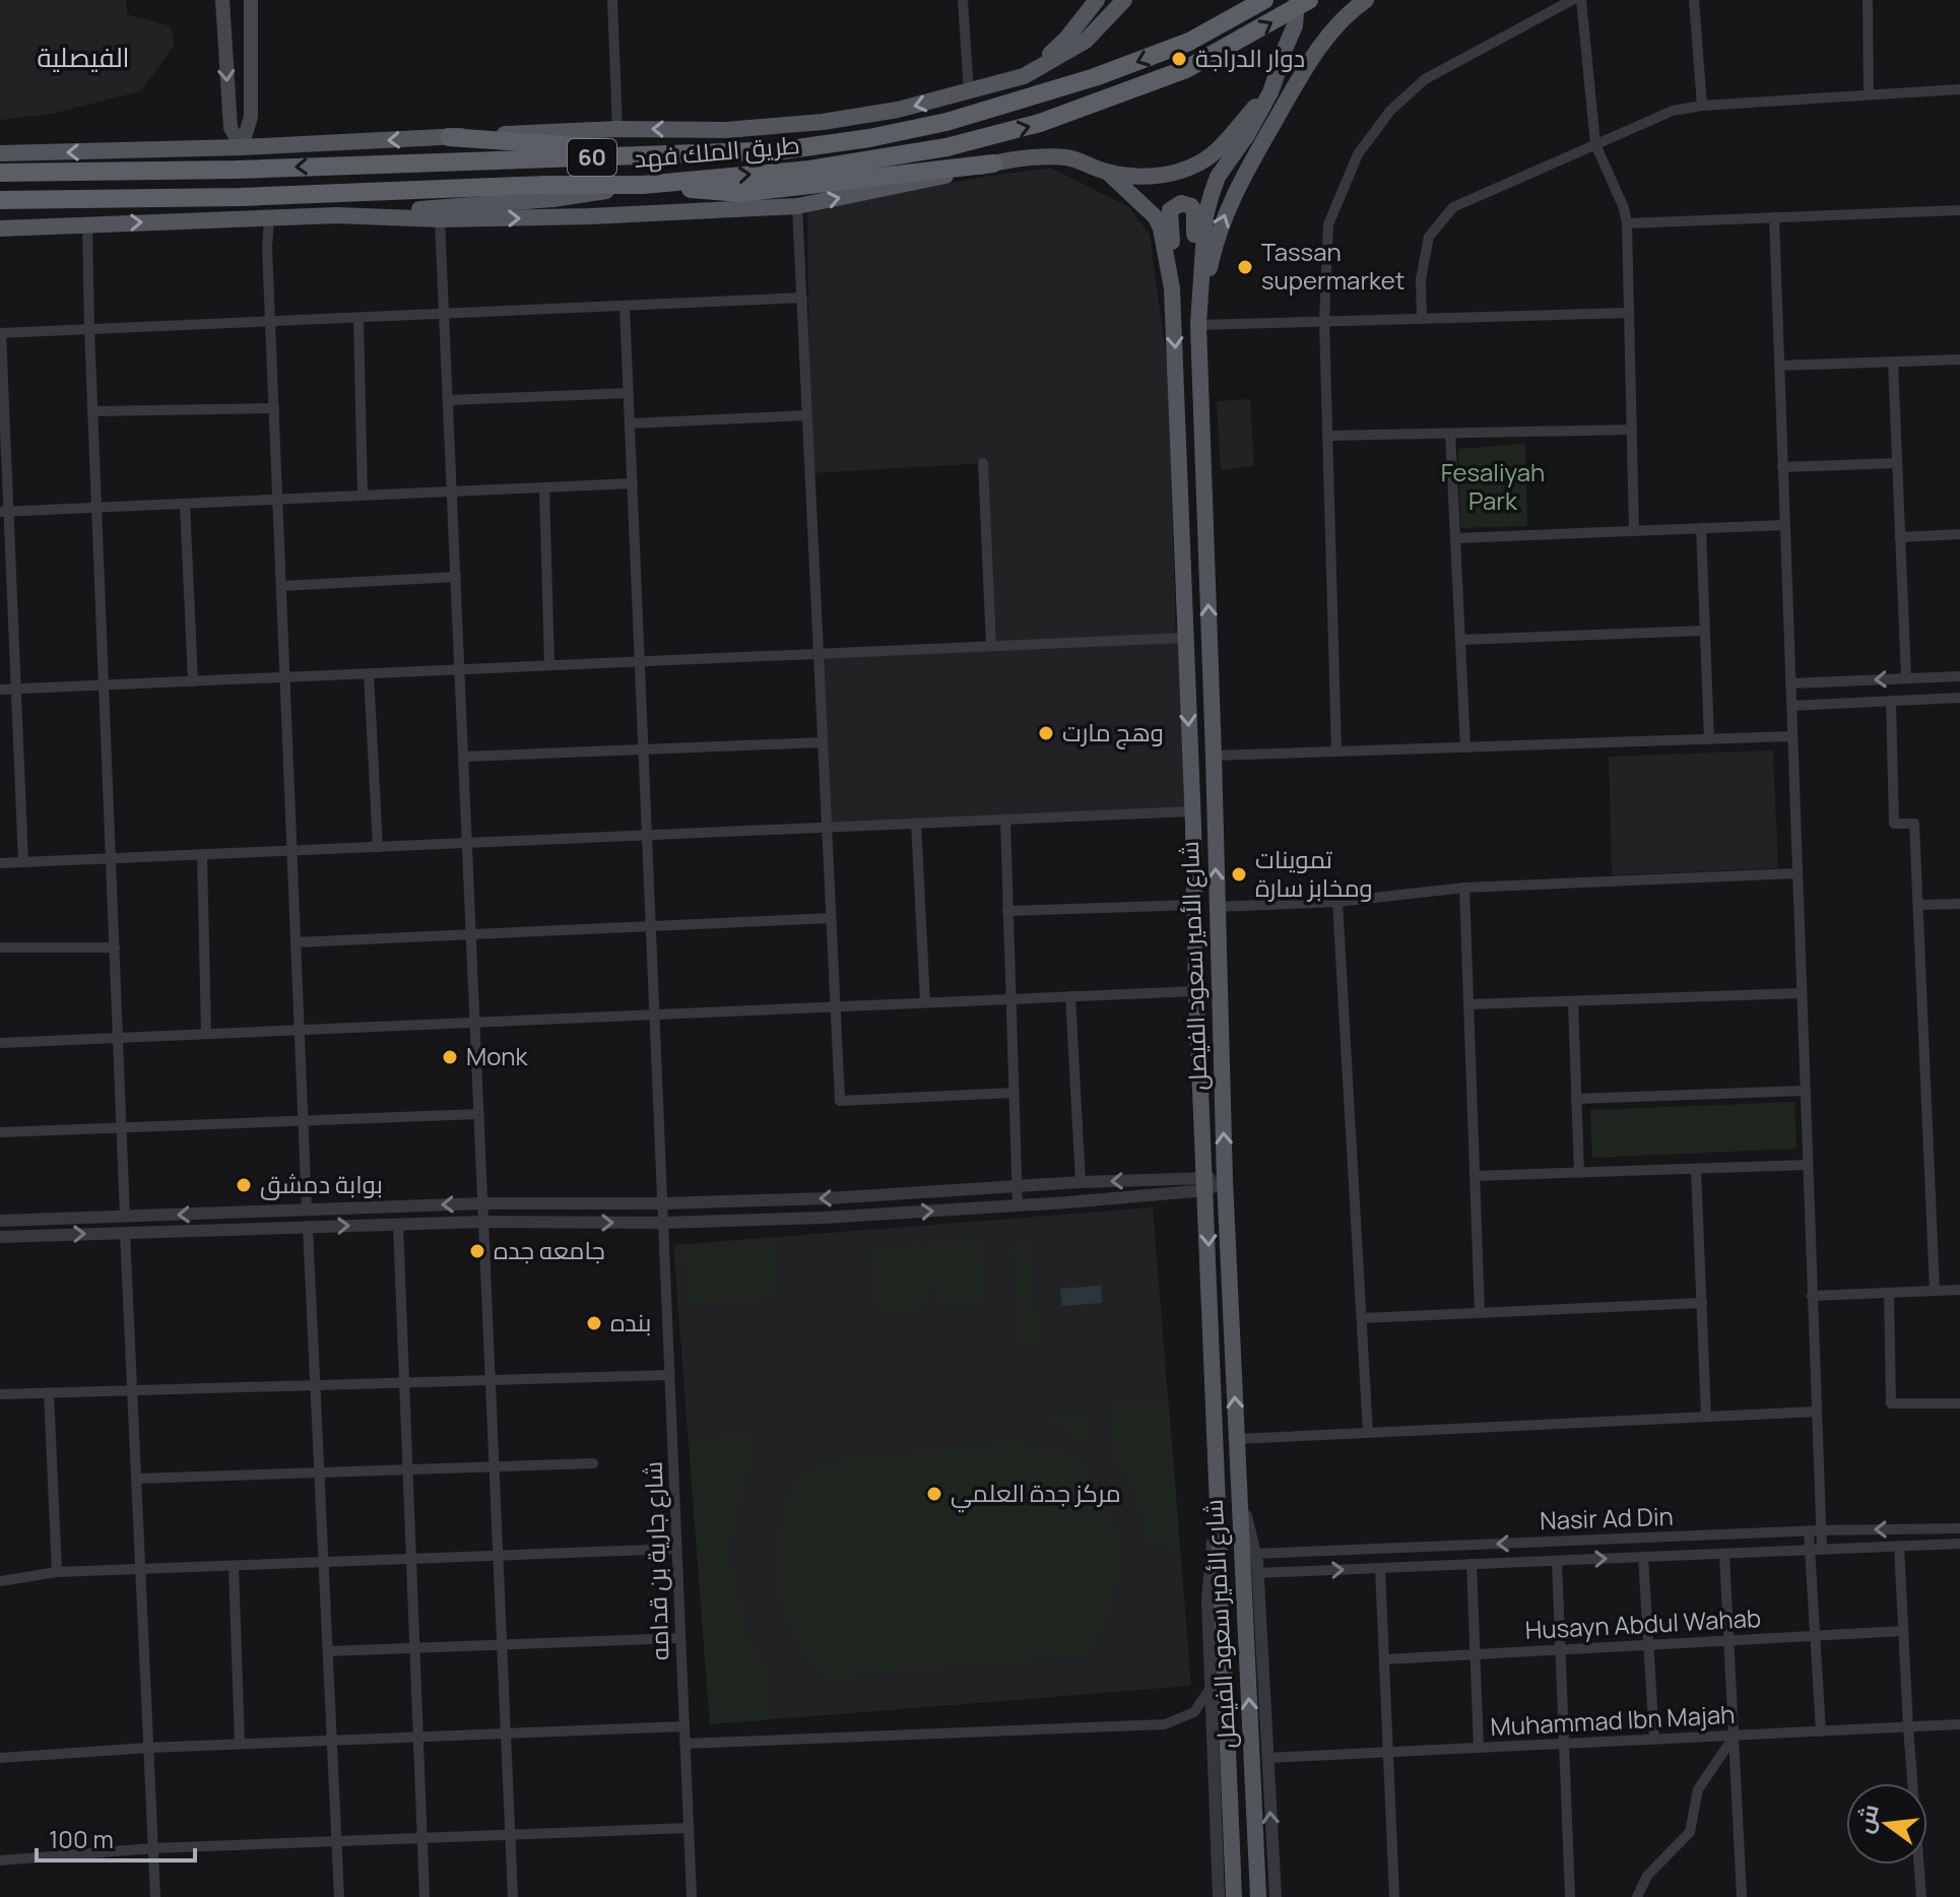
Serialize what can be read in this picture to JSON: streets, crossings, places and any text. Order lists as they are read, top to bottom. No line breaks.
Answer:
{"streets":{"highway":["طريق الملك فهد","60"],"main road":["شارع الأمير سعود الفيصل"],"street":["Nasir Ad Din","شارع جارية بن قدامه","Husayn Abdul Wahab","Muhammad Ibn Majah"]},"districts":["الفيصلية"],"parks":["Fesaliyah Park"],"places":["دوار الدراجة","Tassan supermarket","وهج مارت","تموينات ومخابز سارة","Monk","بوابة دمشق","جامعه جده","بنده","مركز جدة العلمي"],"scale_bar":"100 m","north":"left"}
